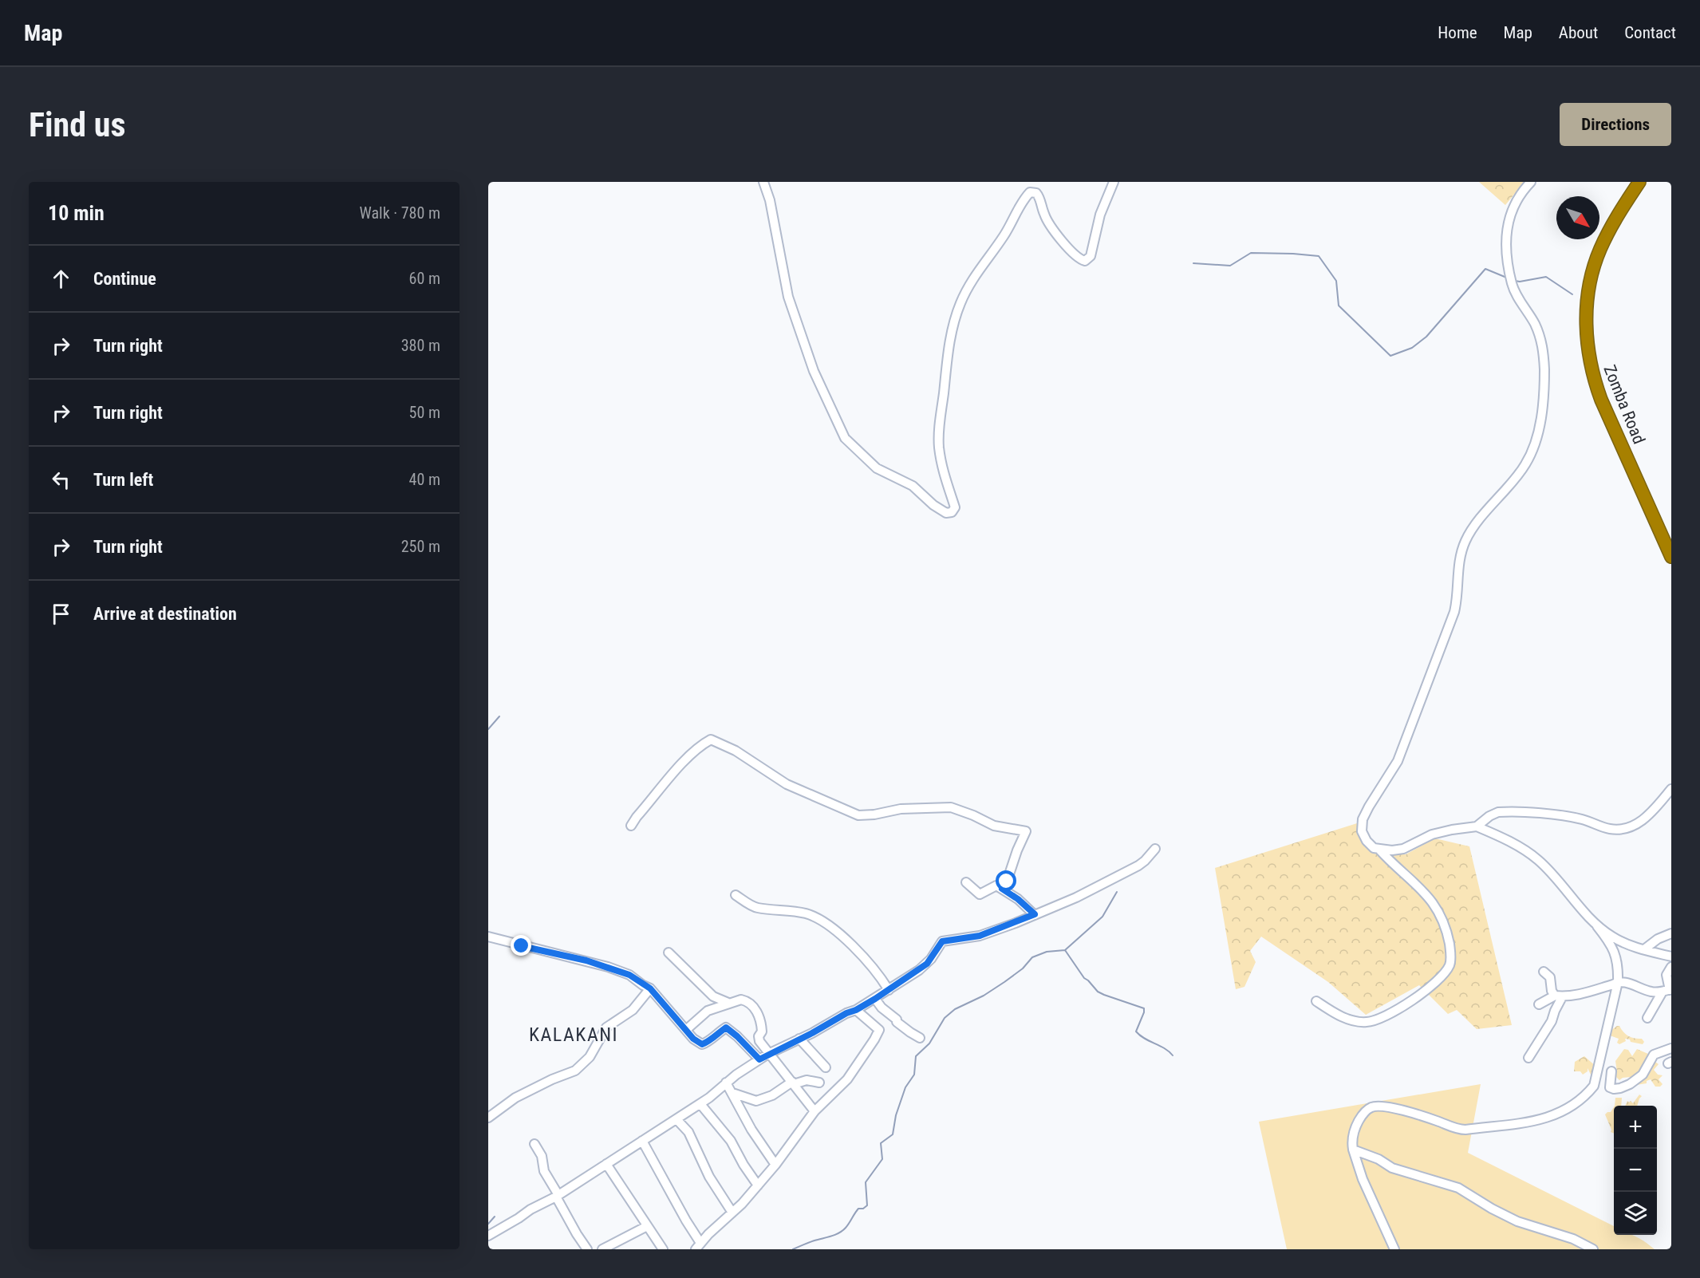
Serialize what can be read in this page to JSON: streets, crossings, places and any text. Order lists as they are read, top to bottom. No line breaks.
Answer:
{"streets":{"highway":["Zomba Road"]},"districts":["KALAKANI"],"north":"bottom right","page":{"header":"Map","nav":["Home","Map","About","Contact"],"buttons":"Directions","title":"Find us","heading":["10 min","Walk · 780 m"],"list":[["Continue","60 m"],["Turn right","380 m"],["Turn right","50 m"],["Turn left","40 m"],["Turn right","250 m"],"Arrive at destination"],"map_buttons":["+","−"]}}
